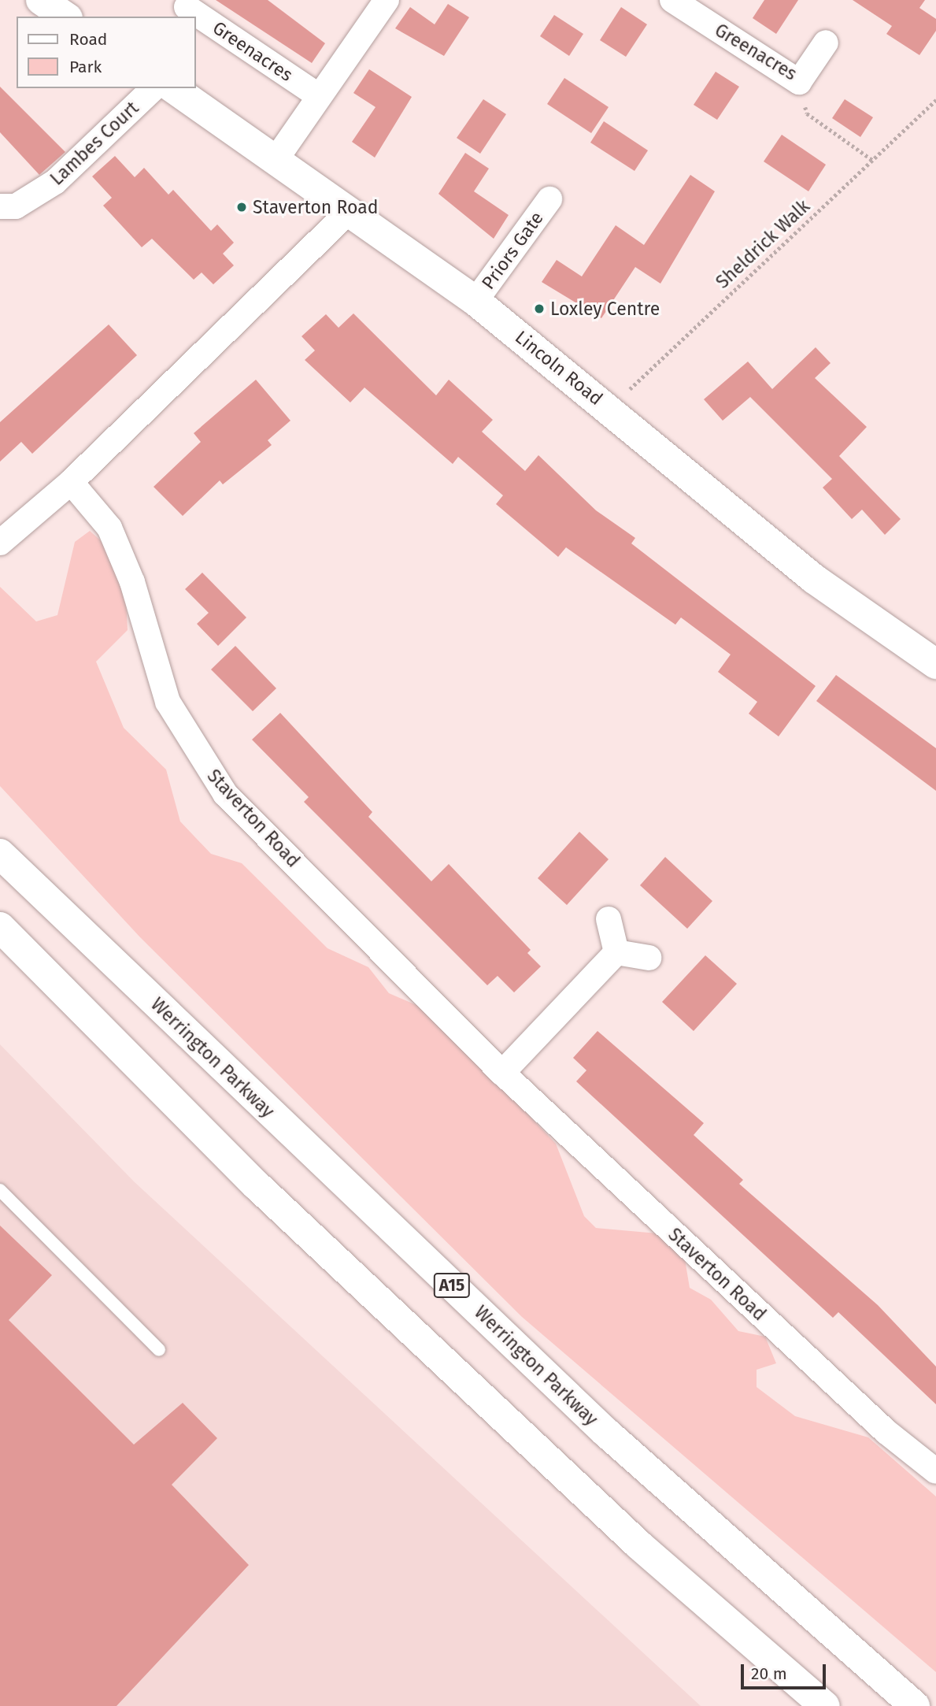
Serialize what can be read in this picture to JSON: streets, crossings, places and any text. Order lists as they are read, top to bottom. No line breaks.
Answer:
{"streets":{"main road":["Lincoln Road","Werrington Parkway","A15"],"street":["Greenacres","Lambes Court","Priors Gate","Staverton Road"],"path":["Sheldrick Walk"]},"crossings":[["Sheldrick Walk","Lincoln Road"],["Priors Gate","Lincoln Road"]],"places":["Staverton Road","Loxley Centre"],"legend":["Road","Park"],"scale_bar":"20 m"}
